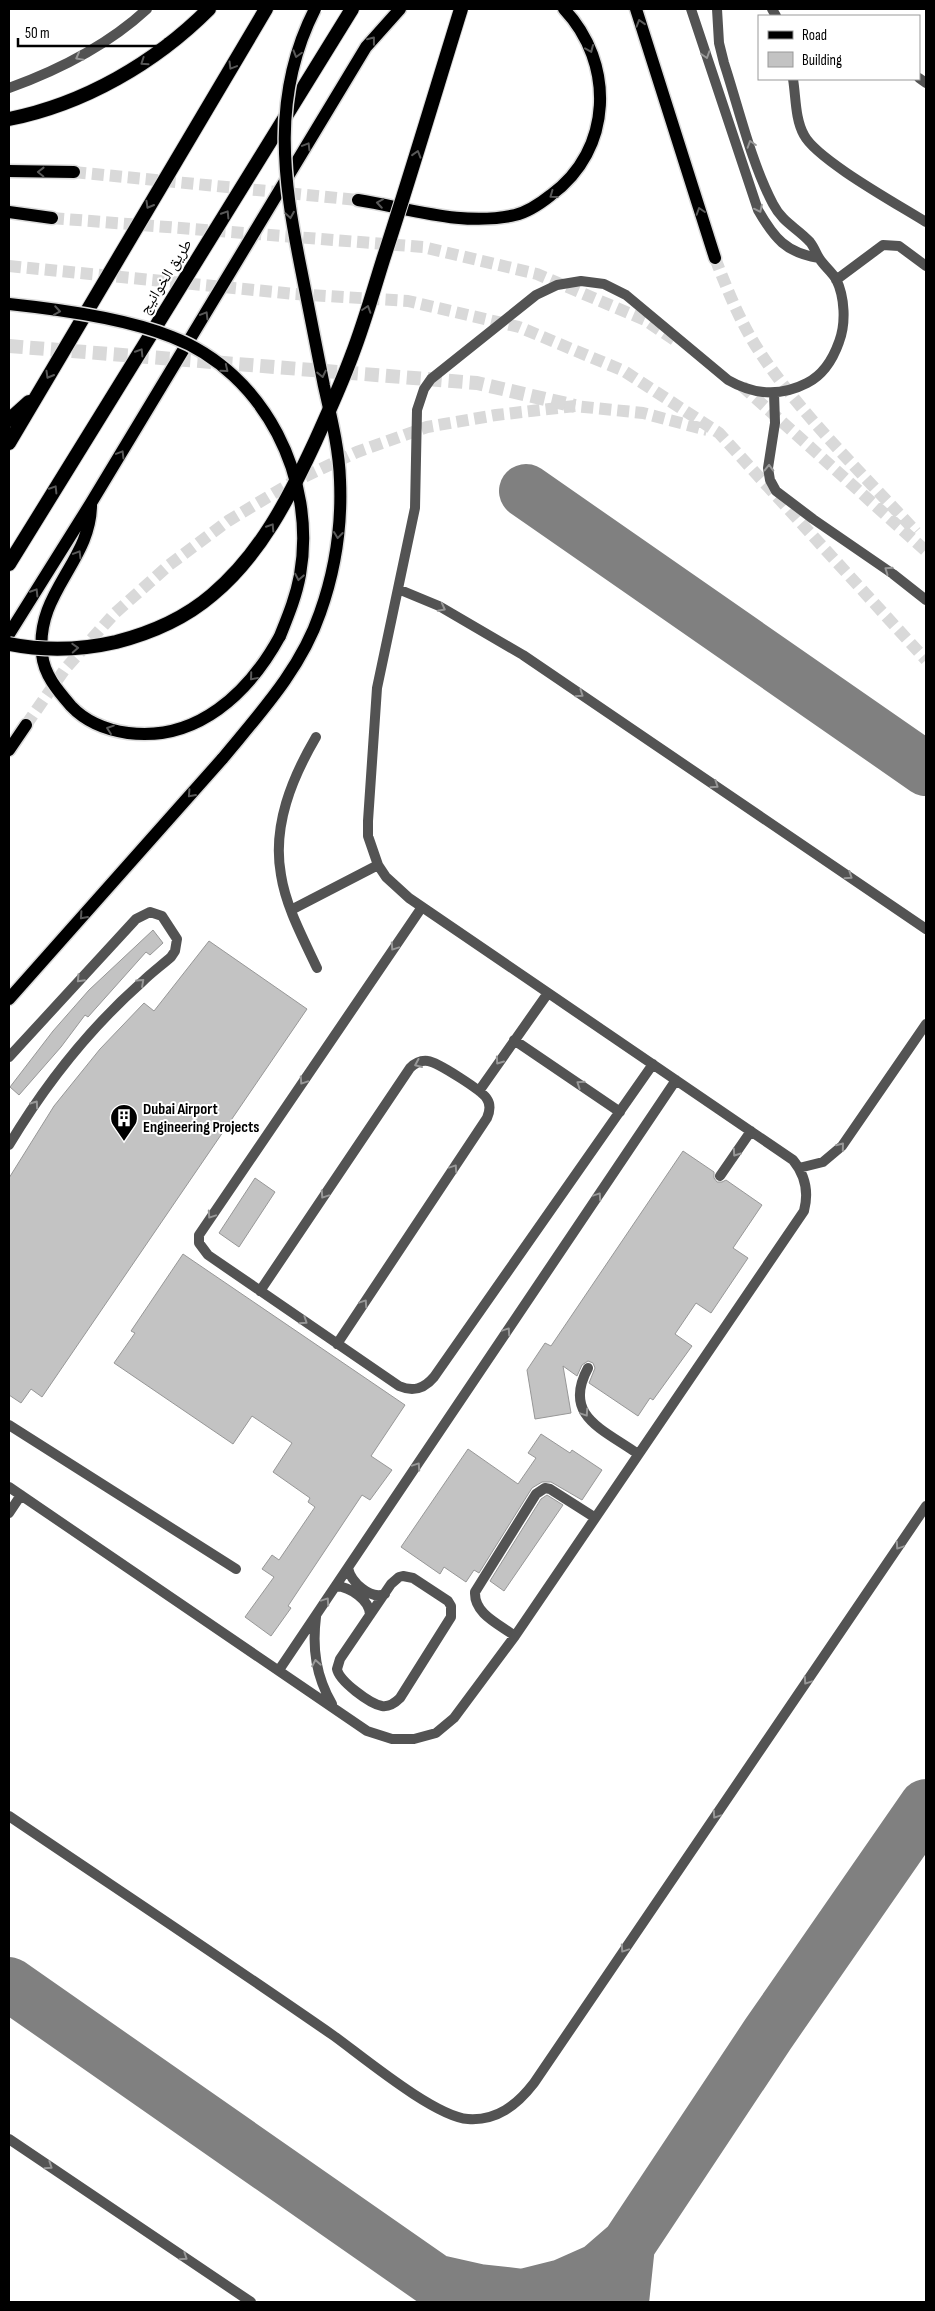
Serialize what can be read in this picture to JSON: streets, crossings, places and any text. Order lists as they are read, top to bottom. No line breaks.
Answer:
{"streets":{"highway":["طريق الخوانيج"]},"places":{"building":["Dubai Airport Engineering Projects"]},"legend":["Road","Building"],"scale_bar":"50 m"}
